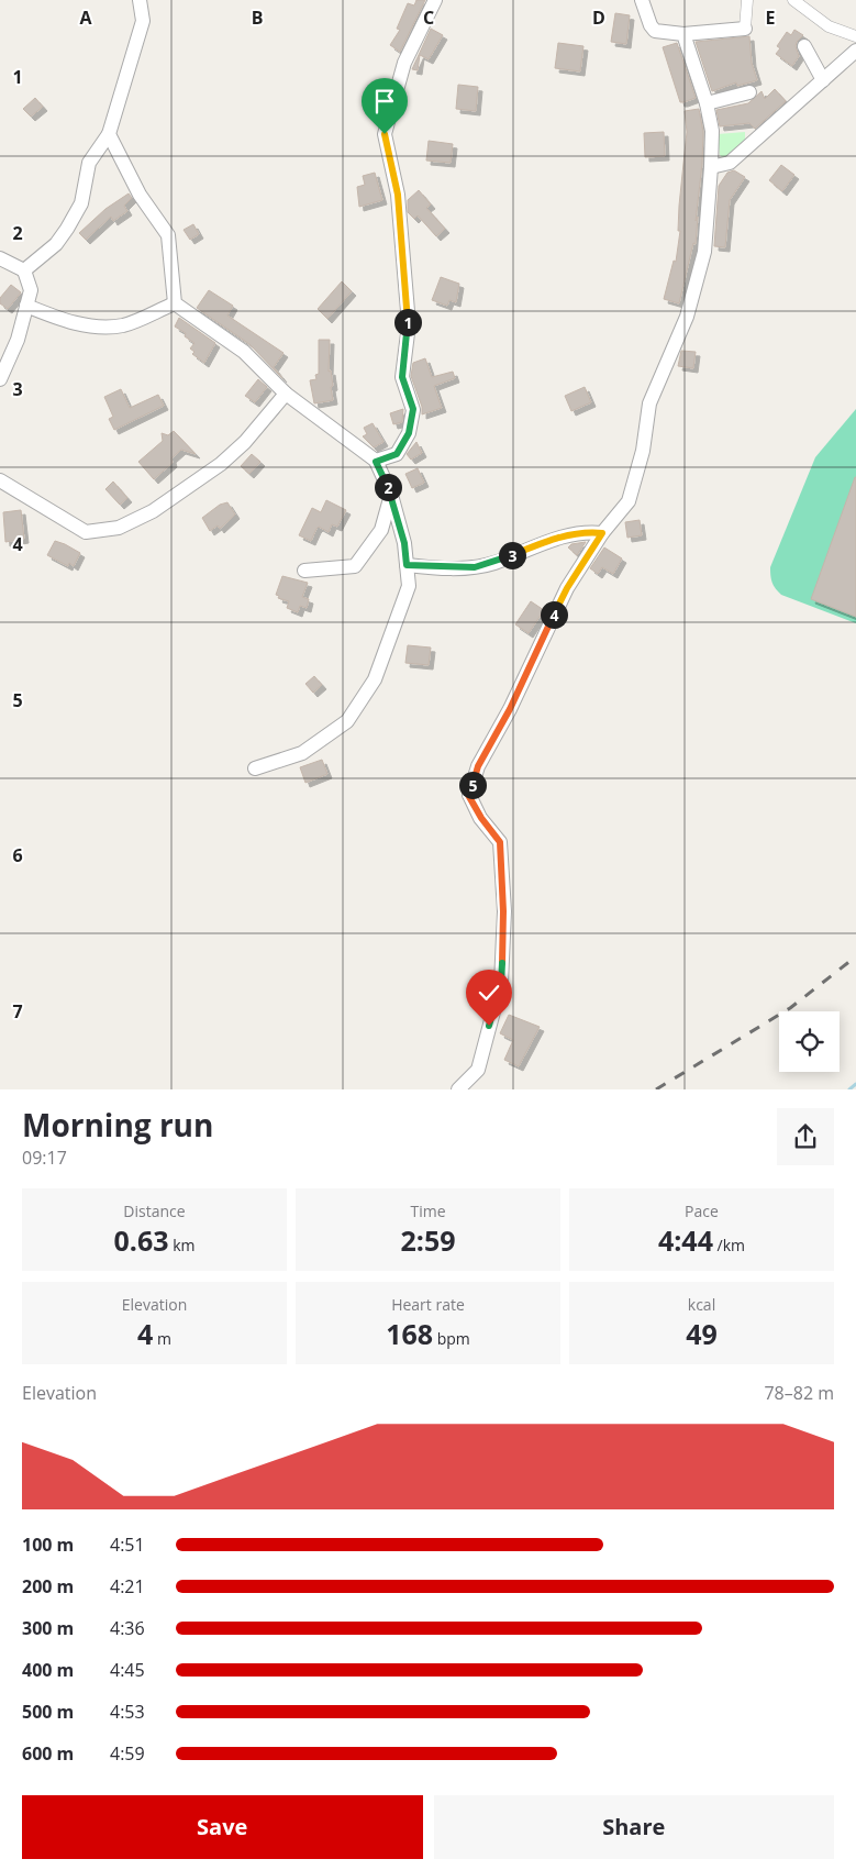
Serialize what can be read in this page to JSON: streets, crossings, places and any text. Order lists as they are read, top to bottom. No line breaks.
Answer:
{"page":{"pins":["1","2","3","4","5"],"heading":["Morning run","09:17"],"stats":[["Distance","0.63 km"],["Time","2:59"],["Pace","4:44 /km"],["Elevation","4 m"],["Heart rate","168 bpm"],["kcal","49"]],"chart":["Elevation","78–82 m"],"list":[{"name":"100 m","note":"4:51"},{"name":"200 m","note":"4:21"},{"name":"300 m","note":"4:36"},{"name":"400 m","note":"4:45"},{"name":"500 m","note":"4:53"},{"name":"600 m","note":"4:59"}],"buttons":["Save","Share"]},"grid":{"columns":["A","B","C","D","E"],"rows":["1","2","3","4","5","6","7"]}}
